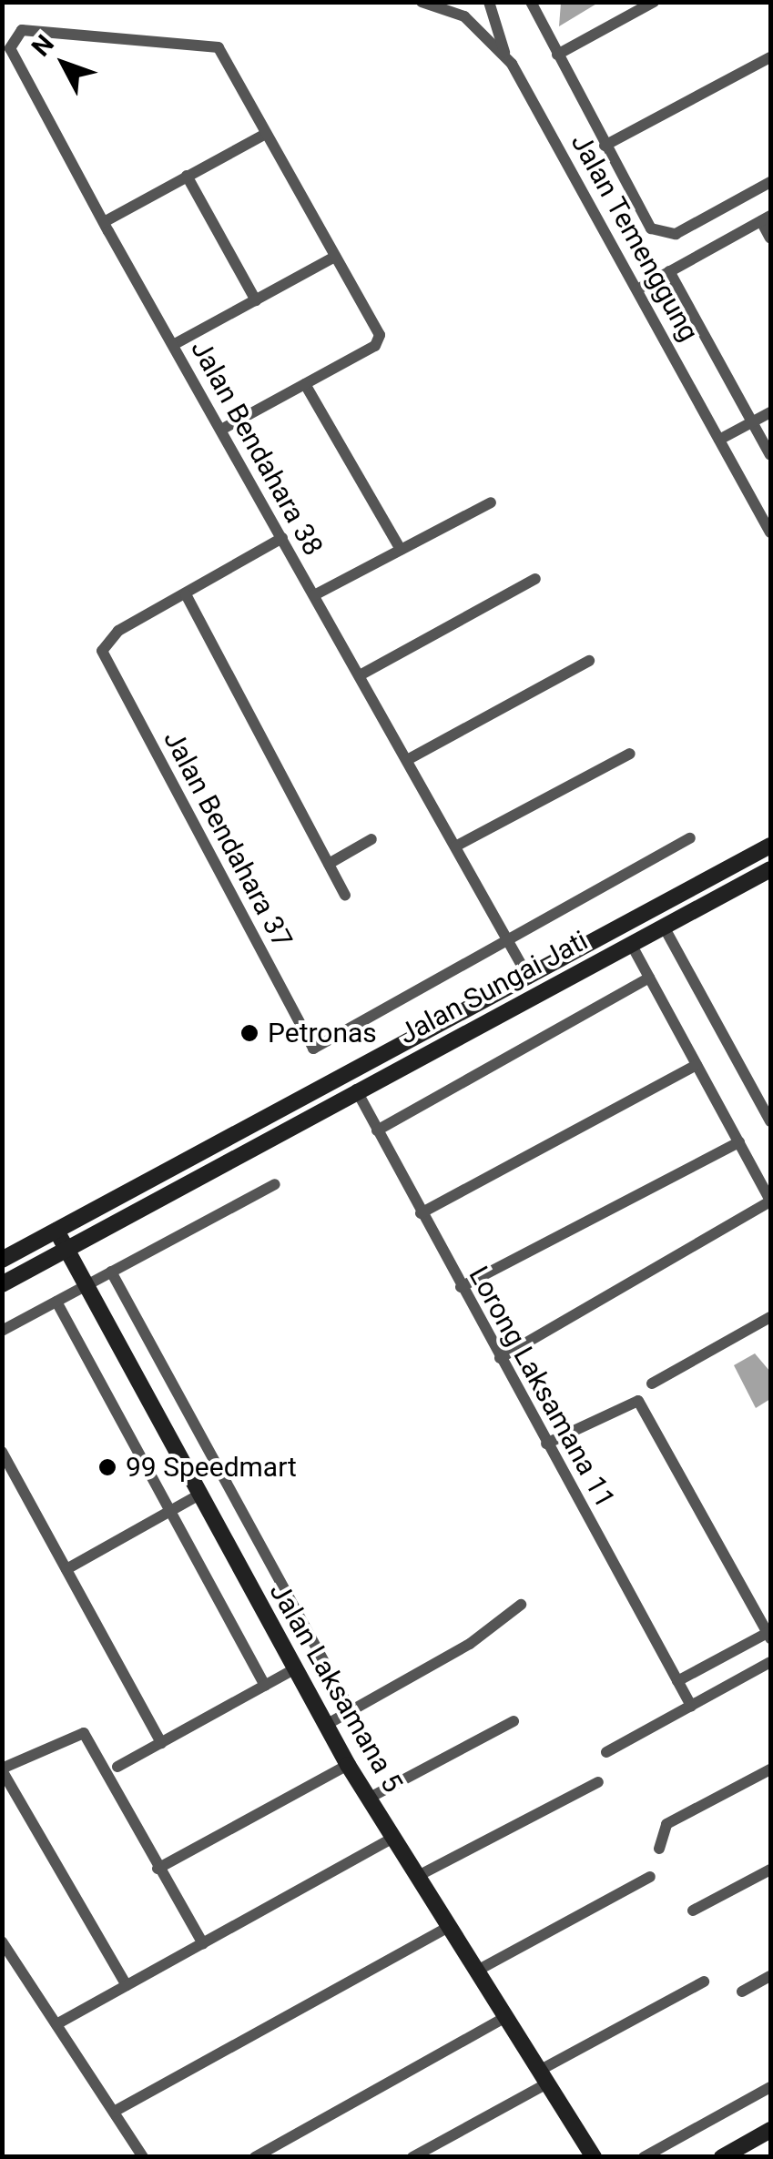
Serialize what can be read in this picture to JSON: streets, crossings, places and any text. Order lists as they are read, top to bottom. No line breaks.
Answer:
{"streets":{"main road":["Jalan Sungai Jati","Jalan Laksamana 5"],"street":["Jalan Temenggung","Jalan Bendahara 38","Jalan Bendahara 37","Lorong Laksamana 11"]},"crossings":[["Jalan Bendahara 38","Jalan Bendahara 37"],["Jalan Bendahara 38","Jalan Sungai Jati"],["Jalan Sungai Jati","Lorong Laksamana 11"],["Jalan Sungai Jati","Jalan Laksamana 5"]],"places":["Petronas","99 Speedmart"],"north":"top left"}
